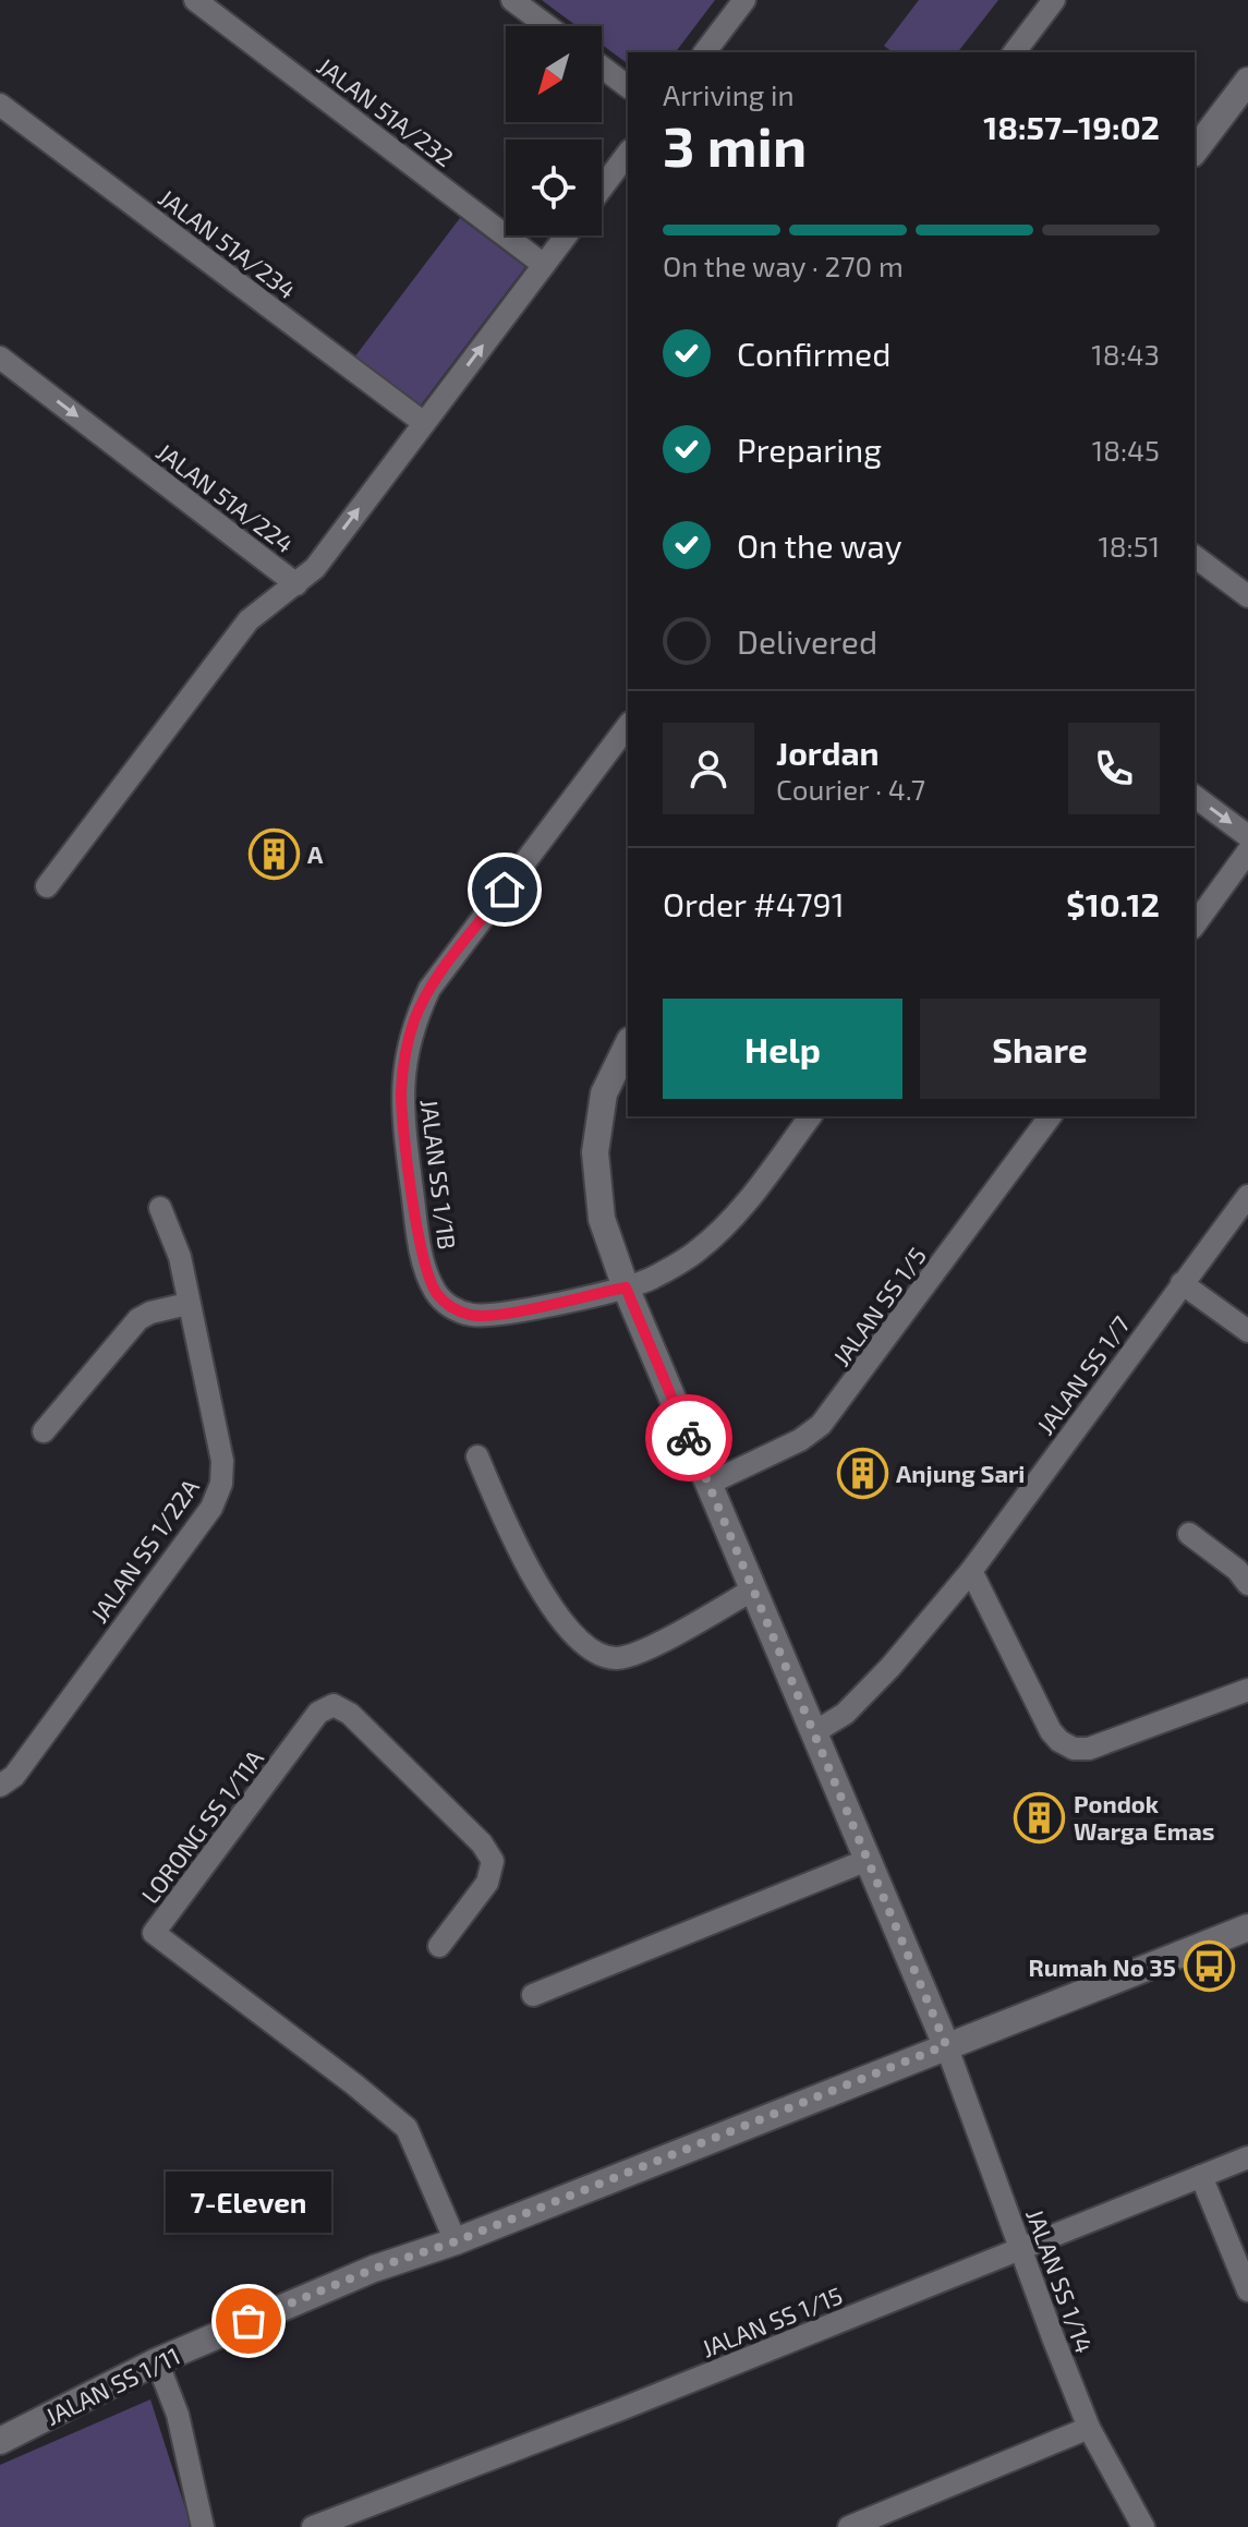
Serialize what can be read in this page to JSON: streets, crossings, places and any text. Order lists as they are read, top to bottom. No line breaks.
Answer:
{"streets":{"street":["JALAN 51A/232","JALAN 51A/234","JALAN 51A/224","JALAN SS 1/1B","JALAN SS 1/5","JALAN SS 1/7","JALAN SS 1/22A","LORONG SS 1/11A","JALAN SS 1/14","JALAN SS 1/15","JALAN SS 1/11"]},"crossings":[["JALAN 51A/232","JALAN 51A/224"],["JALAN 51A/234","JALAN 51A/224"],["LORONG SS 1/11A","JALAN SS 1/11"],["JALAN SS 1/14","JALAN SS 1/15"],["JALAN SS 1/14","JALAN SS 1/11"]],"places":{"building":["A","Anjung Sari","Pondok Warga Emas"],"bus stop":["Rumah No 35"],"other":["7-Eleven"]},"north":"bottom left","page":{"heading":["3 min","Arriving in","18:57–19:02"],"panel":["Jordan","Courier · 4.7","Order #4791","$10.12"],"bar":"On the way · 270 m","list":[["Confirmed","18:43"],["Preparing","18:45"],["On the way","18:51"],"Delivered"],"buttons":["Help","Share"],"bubble":"7-Eleven"}}
